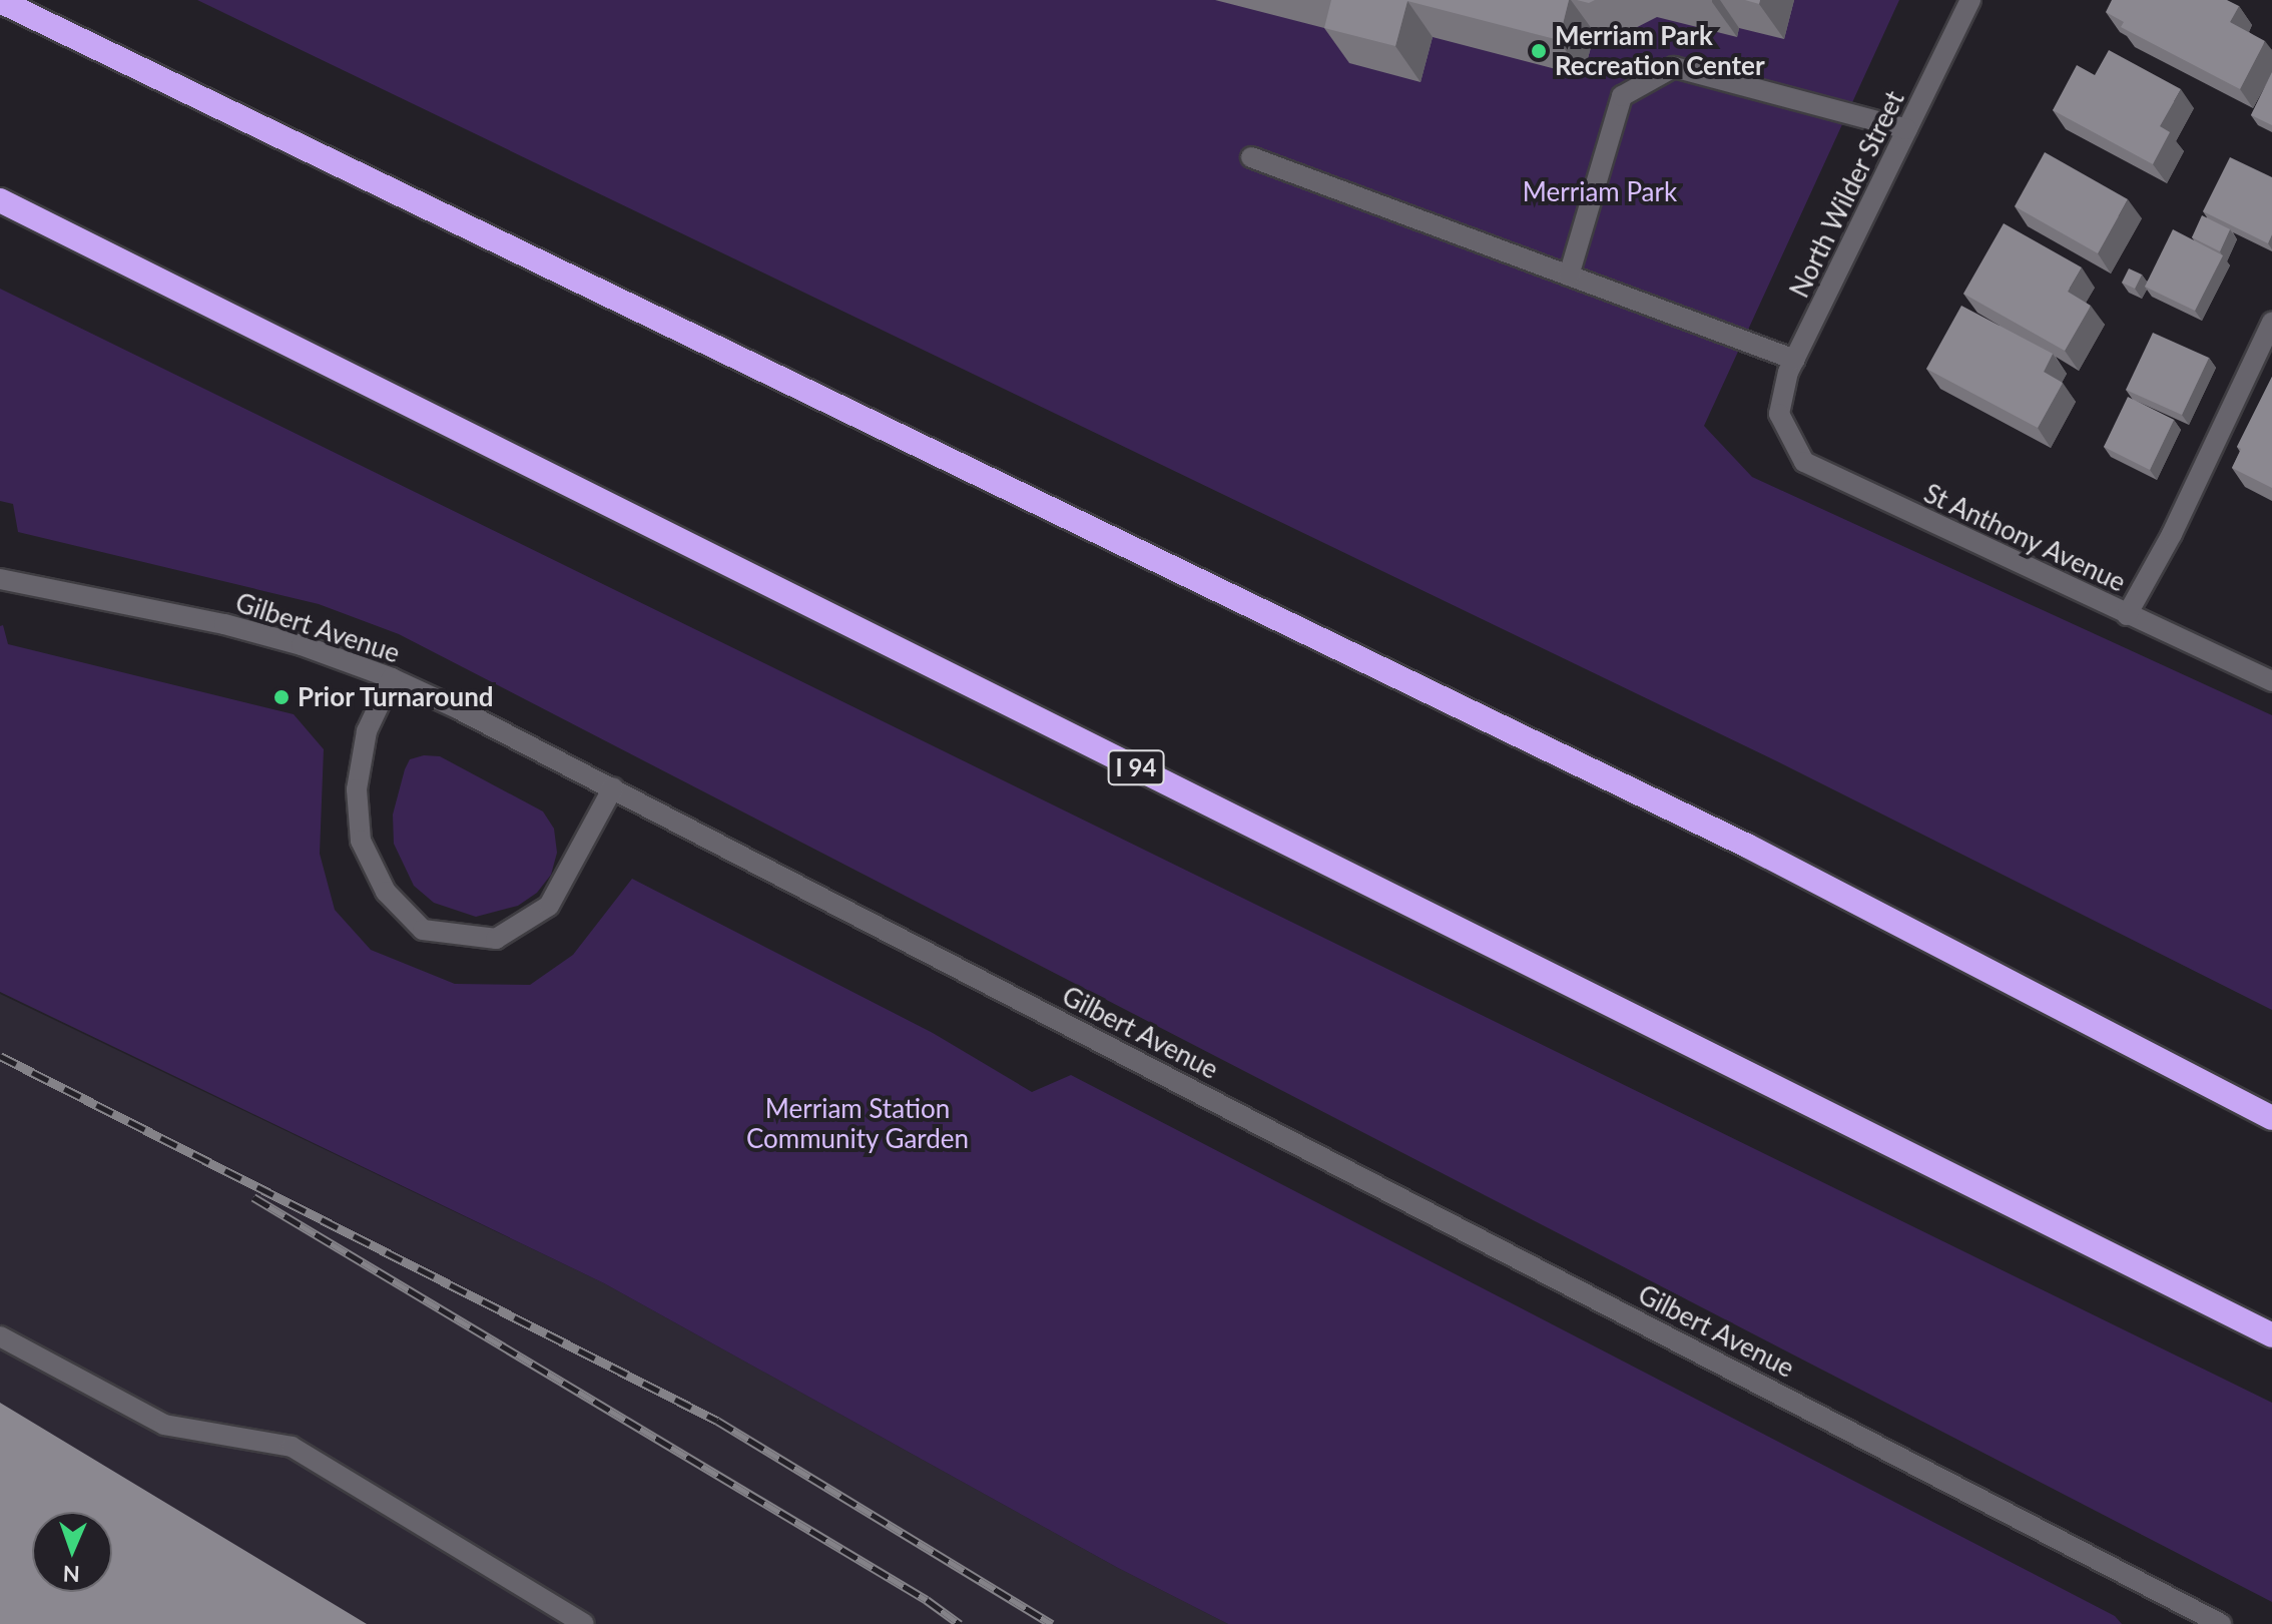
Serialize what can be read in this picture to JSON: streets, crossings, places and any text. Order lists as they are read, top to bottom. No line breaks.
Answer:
{"streets":{"highway":["I 94"],"street":["North Wilder Street","St Anthony Avenue","Gilbert Avenue"]},"crossings":[["North Wilder Street","St Anthony Avenue"]],"parks":["Merriam Park","Merriam Station Community Garden"],"places":["Merriam Park Recreation Center","Prior Turnaround"],"north":"bottom"}
